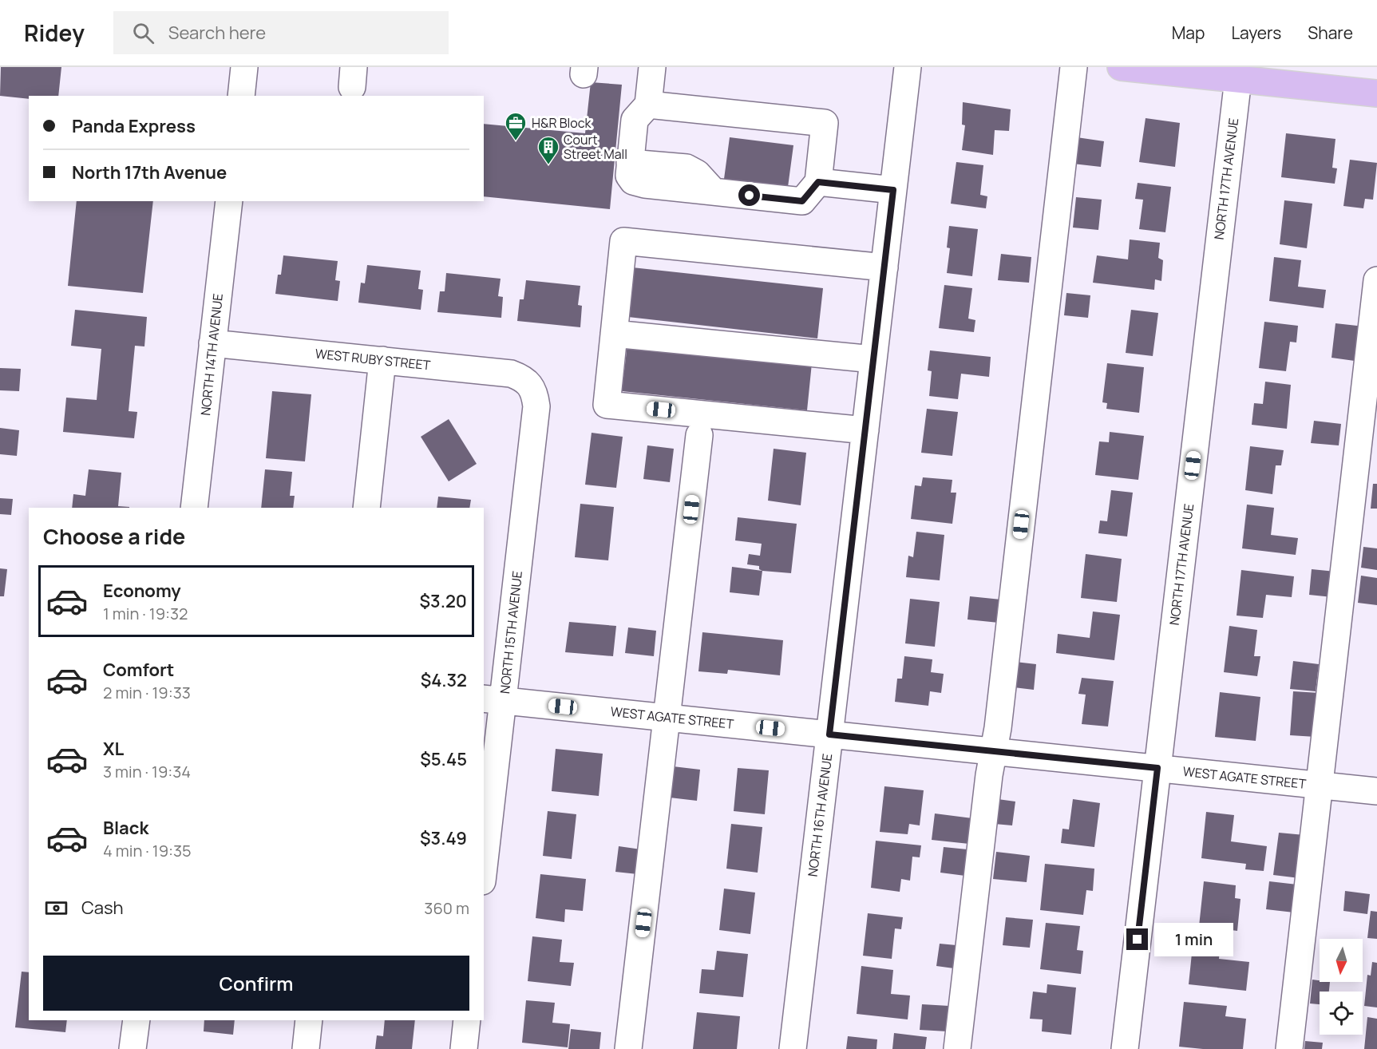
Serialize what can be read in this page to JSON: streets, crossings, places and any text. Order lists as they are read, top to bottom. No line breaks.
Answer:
{"streets":{"street":["NORTH 17TH AVENUE","NORTH 14TH AVENUE","WEST RUBY STREET","NORTH 15TH AVENUE","WEST AGATE STREET","NORTH 16TH AVENUE"]},"crossings":[["NORTH 17TH AVENUE","WEST AGATE STREET"],["NORTH 14TH AVENUE","WEST RUBY STREET"],["WEST RUBY STREET","NORTH 15TH AVENUE"],["NORTH 15TH AVENUE","WEST AGATE STREET"],["WEST AGATE STREET","NORTH 16TH AVENUE"]],"places":{"office":["H&R Block"],"building":["Court Street Mall"]},"north":"bottom","page":{"header":"Ridey","search":"Search here","nav":["Map","Layers","Share"],"banner":["Panda Express","North 17th Avenue"],"heading":"Choose a ride","list":[{"name":"Economy","note":"1 min · 19:32","value":"$3.20"},{"name":"Comfort","note":"2 min · 19:33","value":"$4.32"},{"name":"XL","note":"3 min · 19:34","value":"$5.45"},{"name":"Black","note":"4 min · 19:35","value":"$3.49"}],"pay":["Cash","360 m"],"bubble":"1 min","buttons":"Confirm"}}
